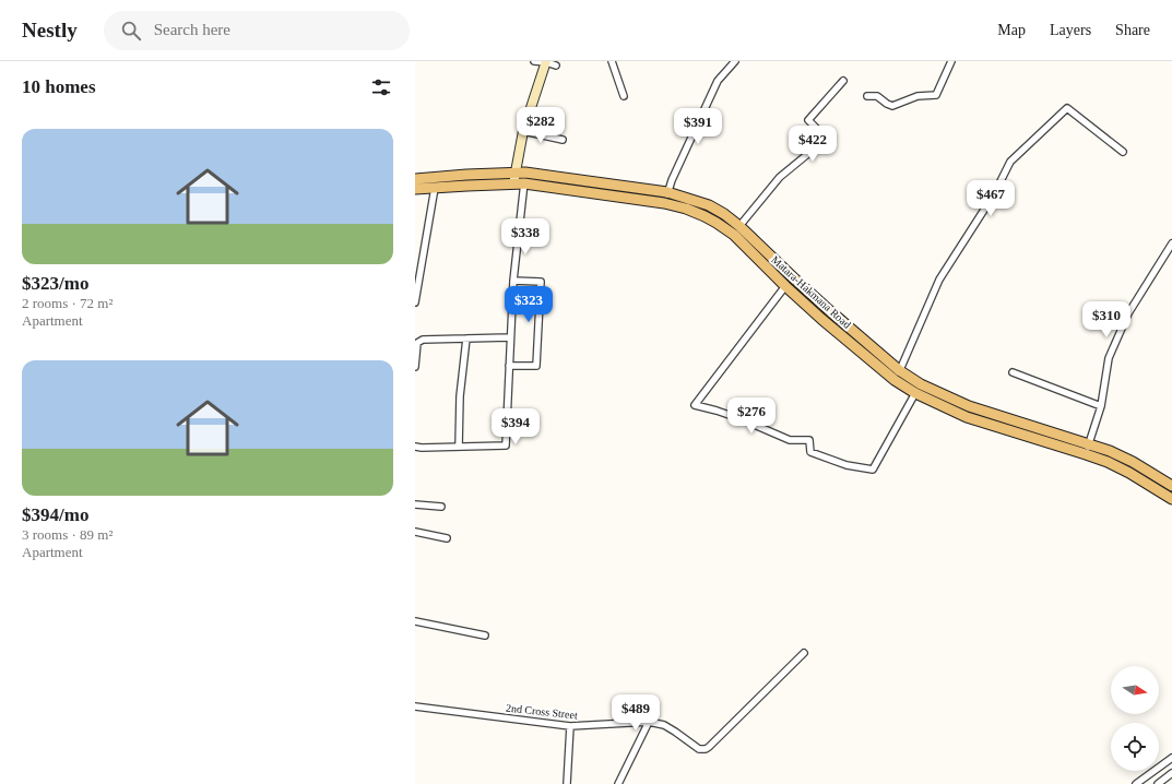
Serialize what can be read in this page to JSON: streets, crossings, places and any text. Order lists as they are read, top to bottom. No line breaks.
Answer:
{"streets":{"main road":["Matara-Hakmana Road"],"street":["2nd Cross Street"]},"north":"right","page":{"header":"Nestly","search":"Search here","nav":["Map","Layers","Share"],"heading":"10 homes","price":["$282","$391","$422","$467","$338","$323","$310","$276","$394","$489"],"list":[{"name":"$323/mo","note":"2 rooms · 72 m² · Apartment"},{"name":"$394/mo","note":"3 rooms · 89 m² · Apartment"}]}}
